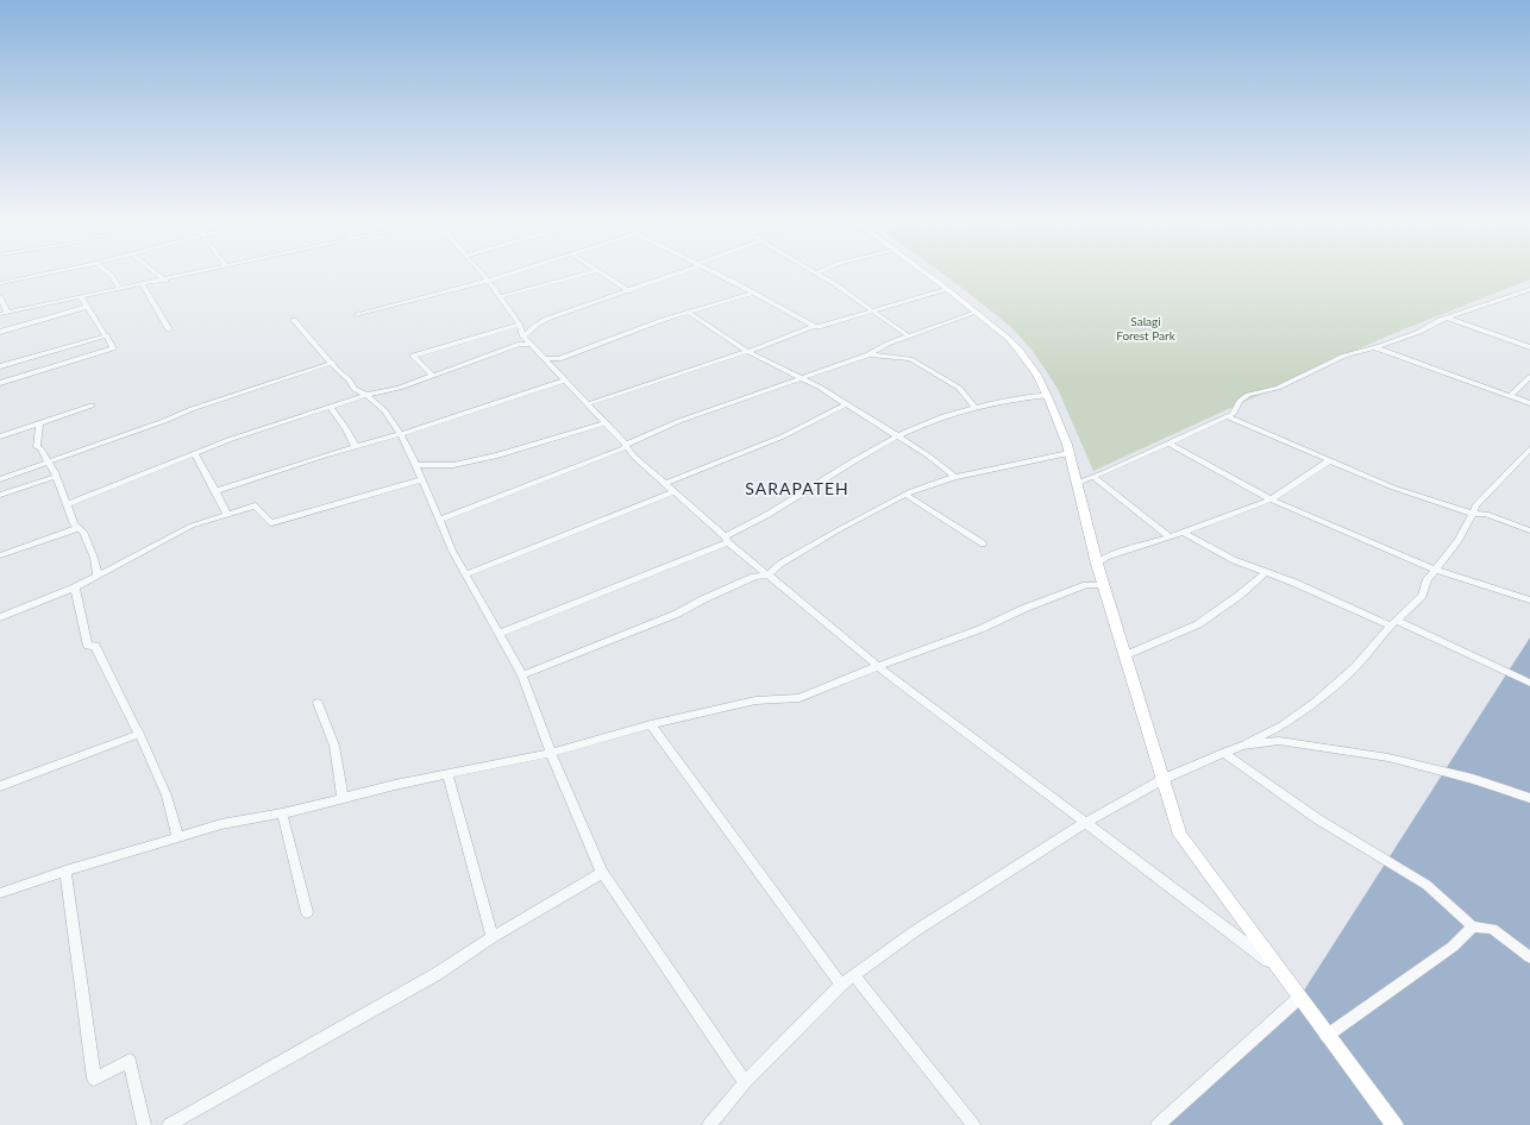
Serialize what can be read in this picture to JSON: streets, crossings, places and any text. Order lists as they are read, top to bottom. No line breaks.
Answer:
{"districts":["SARAPATEH"],"parks":["Salagi Forest Park"]}
